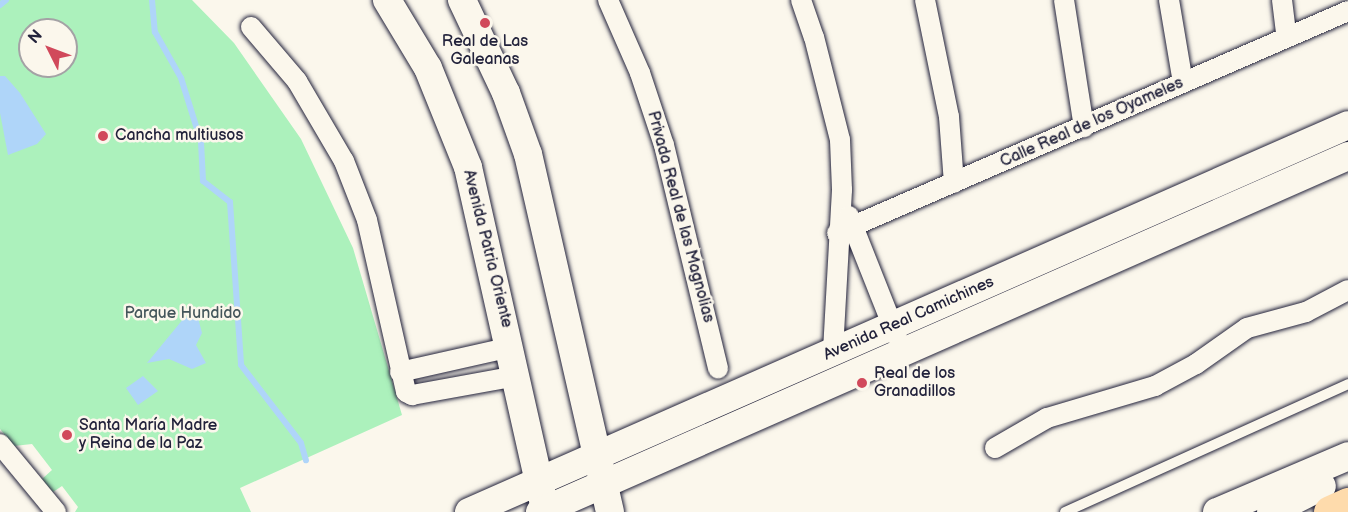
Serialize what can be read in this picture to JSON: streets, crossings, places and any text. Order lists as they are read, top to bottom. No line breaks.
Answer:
{"streets":{"street":["Calle Real de los Oyameles","Privada Real de las Magnolias","Avenida Patria Oriente","Avenida Real Camichines"]},"crossings":[["Avenida Patria Oriente","Avenida Real Camichines"]],"parks":["Parque Hundido"],"places":["Real de Las Galeanas","Cancha multiusos","Real de los Granadillos","Santa María Madre y Reina de la Paz"],"north":"top left"}
